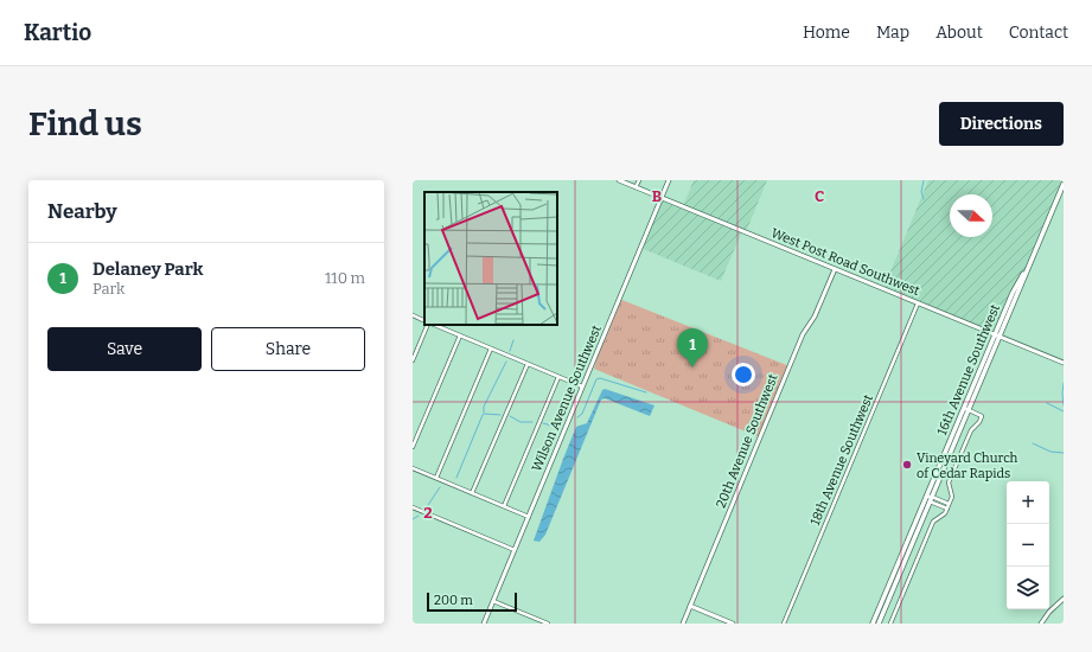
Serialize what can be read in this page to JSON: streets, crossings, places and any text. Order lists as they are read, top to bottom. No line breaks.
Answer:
{"streets":{"main road":["16th Avenue Southwest"],"street":["West Post Road Southwest","Wilson Avenue Southwest","20th Avenue Southwest","18th Avenue Southwest"]},"crossings":[["West Post Road Southwest","16th Avenue Southwest"],["West Post Road Southwest","Wilson Avenue Southwest"],["West Post Road Southwest","20th Avenue Southwest"],["West Post Road Southwest","18th Avenue Southwest"]],"places":["Vineyard Church of Cedar Rapids"],"scale_bar":"200 m","north":"right","page":{"header":"Kartio","nav":["Home","Map","About","Contact"],"buttons":["Directions",["Save","Share"]],"title":"Find us","heading":"Nearby","list":[{"mark":"1","name":"Delaney Park","note":"Park","value":"110 m"}],"pins":"1","map_buttons":["+","−"],"scale":"200 m"},"grid":{"columns":["B","C"],"rows":["2"]}}
